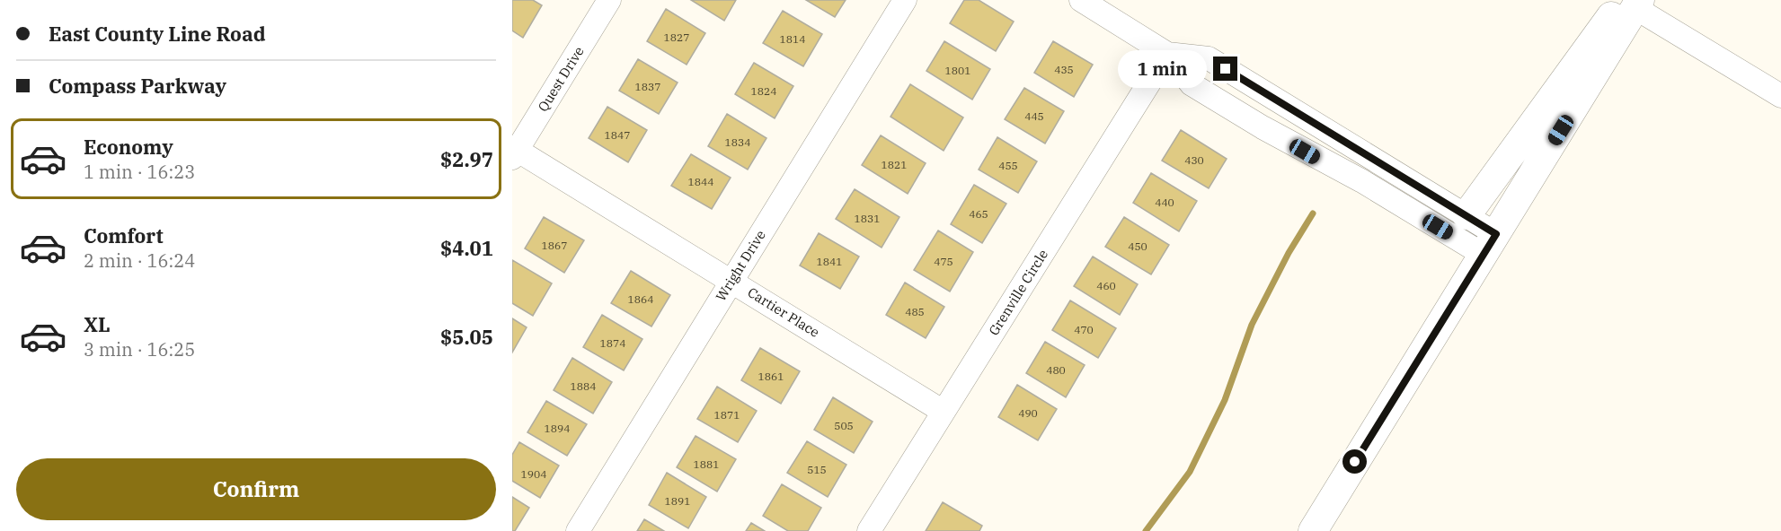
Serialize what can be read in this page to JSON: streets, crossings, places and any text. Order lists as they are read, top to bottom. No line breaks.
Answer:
{"streets":{"street":["Quest Drive","Wright Drive","Grenville Circle","Cartier Place"]},"crossings":[["Quest Drive","Cartier Place"],["Wright Drive","Cartier Place"],["Grenville Circle","Cartier Place"]],"house_numbers":["1827","1814","435","1801","1837","1824","445","1847","1834","430","1821","455","1844","440","465","1831","1867","450","1841","475","460","1864","485","470","1874","480","1861","1884","490","1871","505","1894","1881","515","1904","1891"],"page":{"banner":["East County Line Road","Compass Parkway"],"bubble":"1 min","list":[{"name":"Economy","note":"1 min · 16:23","value":"$2.97"},{"name":"Comfort","note":"2 min · 16:24","value":"$4.01"},{"name":"XL","note":"3 min · 16:25","value":"$5.05"}],"buttons":"Confirm"}}
